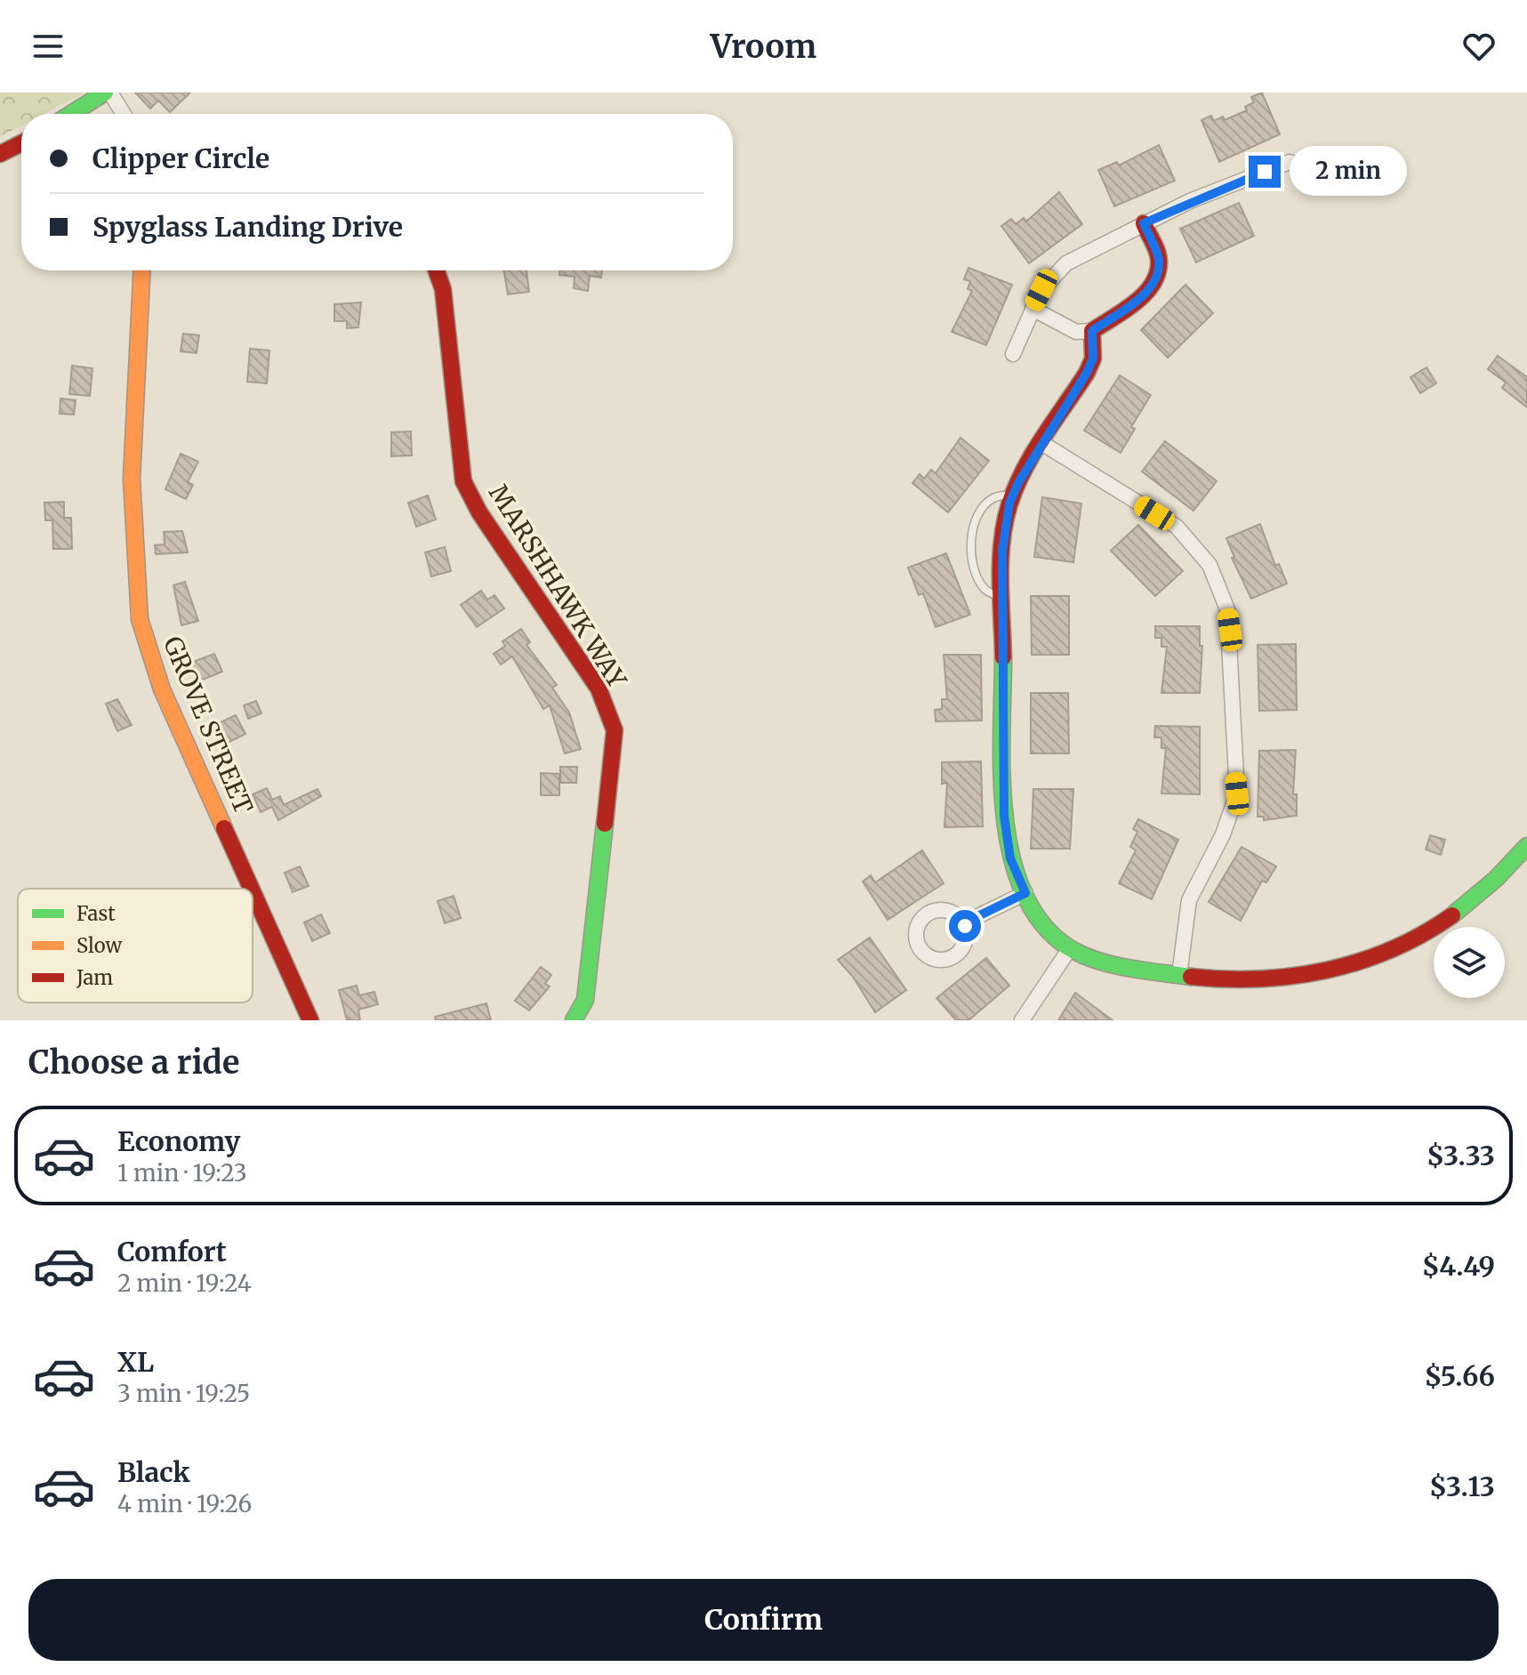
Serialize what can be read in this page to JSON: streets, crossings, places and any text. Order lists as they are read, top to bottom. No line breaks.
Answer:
{"streets":{"street":["MARSHHAWK WAY","GROVE STREET"]},"legend":["Fast","Slow","Jam"],"page":{"header":"Vroom","banner":["Clipper Circle","Spyglass Landing Drive"],"bubble":"2 min","heading":"Choose a ride","list":[{"name":"Economy","note":"1 min · 19:23","value":"$3.33"},{"name":"Comfort","note":"2 min · 19:24","value":"$4.49"},{"name":"XL","note":"3 min · 19:25","value":"$5.66"},{"name":"Black","note":"4 min · 19:26","value":"$3.13"}],"buttons":"Confirm"}}
